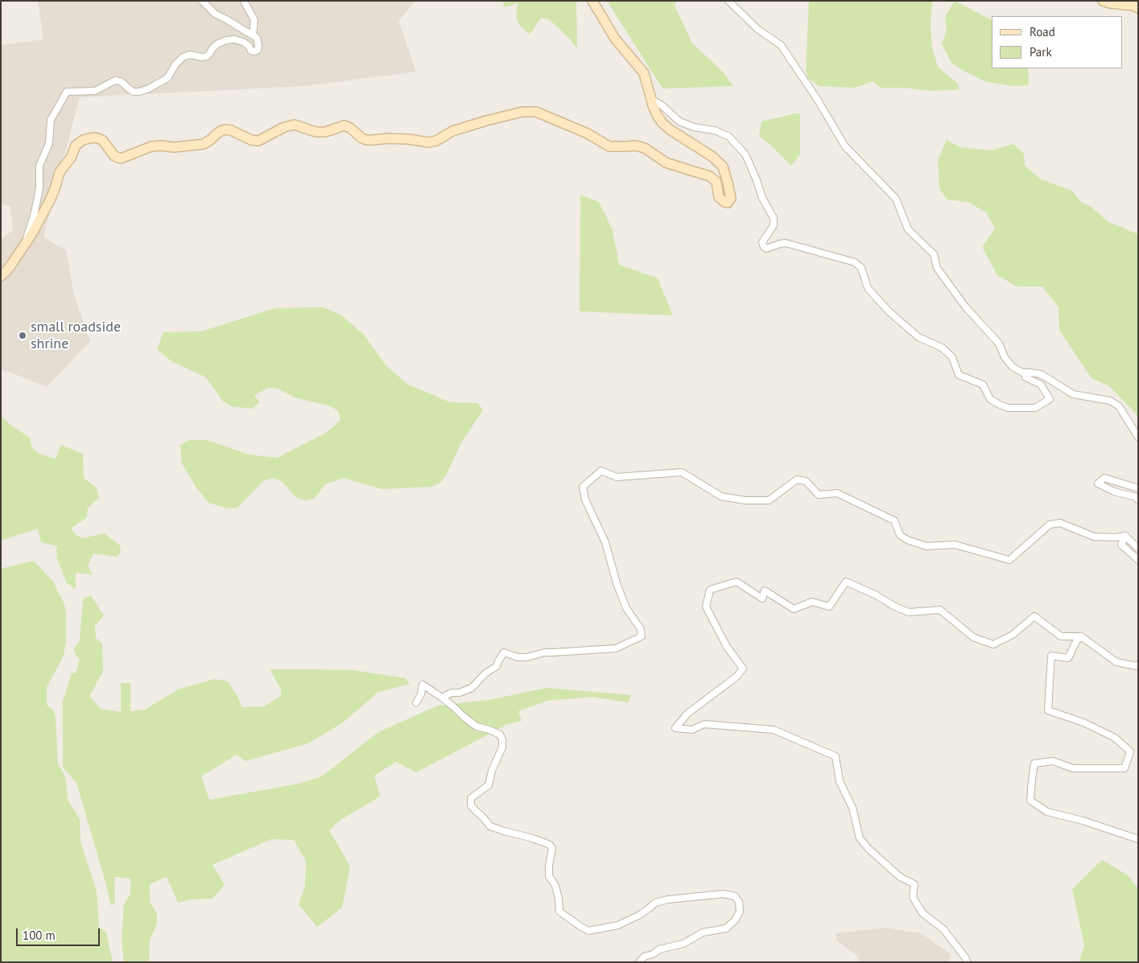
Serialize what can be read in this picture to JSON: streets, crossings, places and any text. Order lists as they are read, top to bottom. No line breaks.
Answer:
{"places":["small roadside shrine"],"legend":["Road","Park"],"scale_bar":"100 m"}
